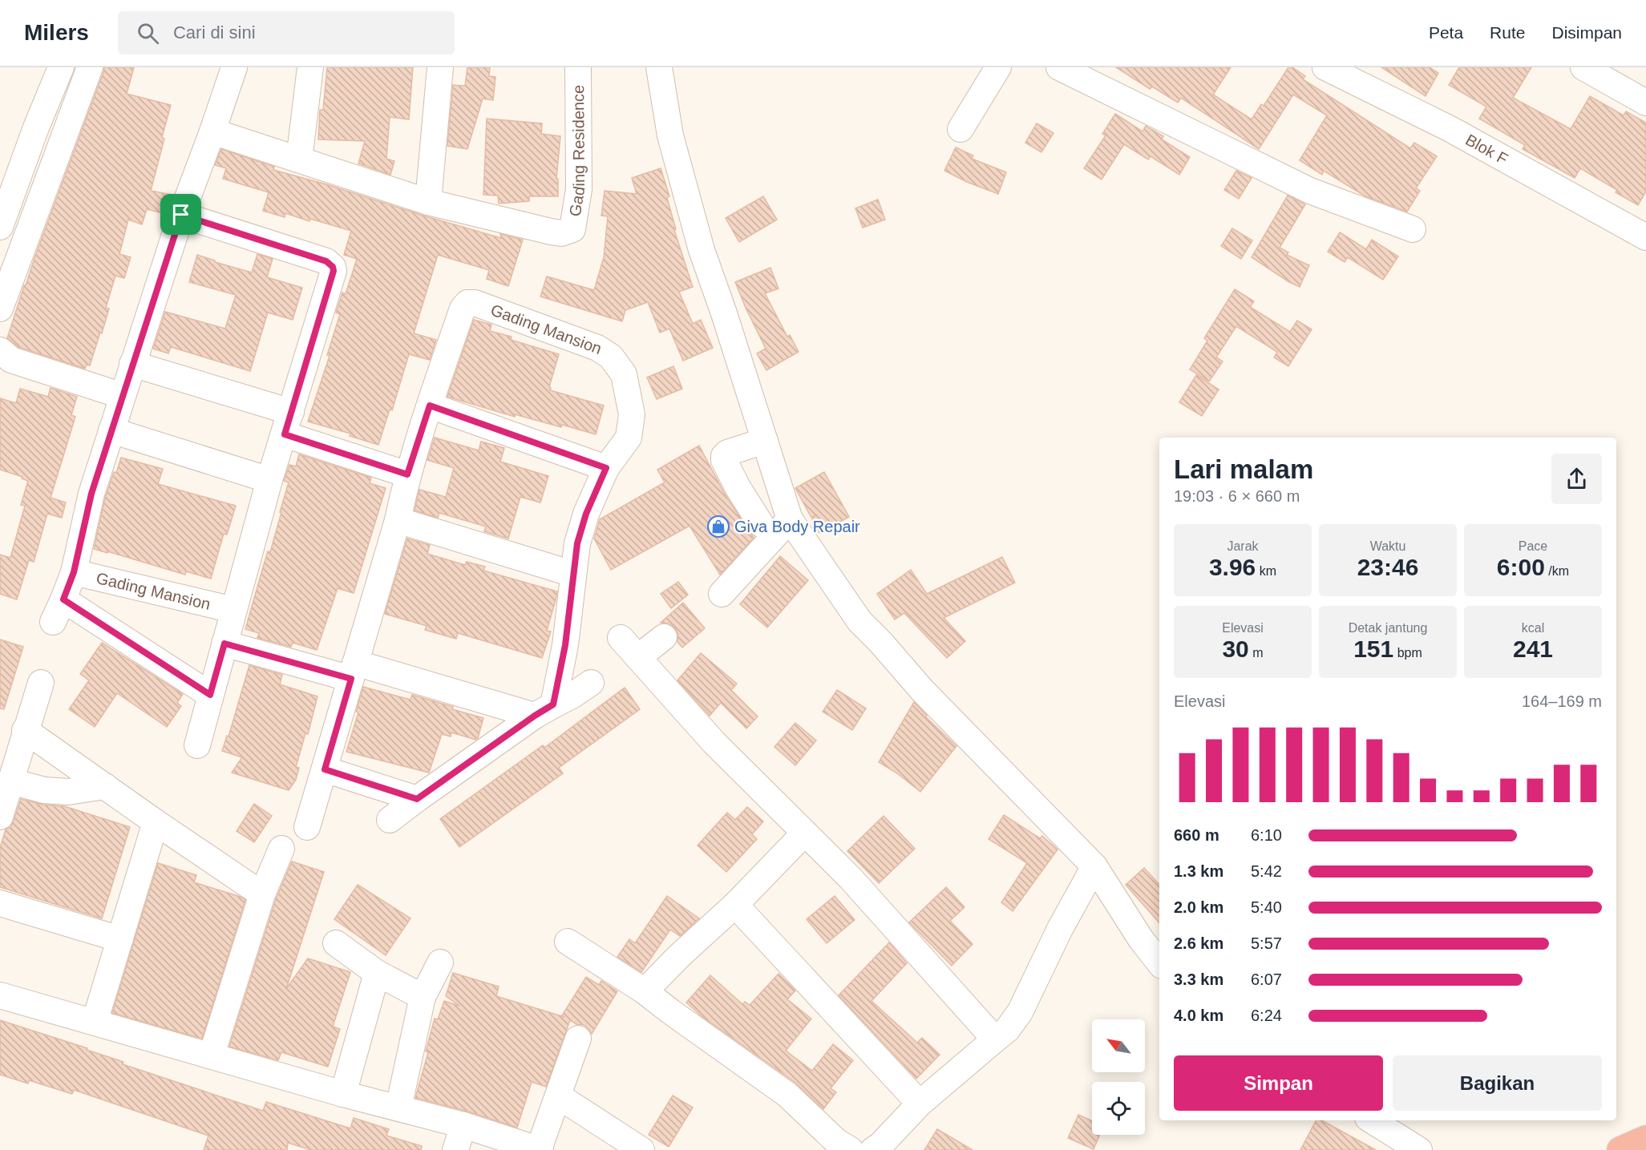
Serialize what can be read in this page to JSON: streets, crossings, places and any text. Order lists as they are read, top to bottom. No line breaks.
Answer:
{"streets":{"street":["Blok F","Gading Residence","Gading Mansion"]},"places":{"shop":["Giva Body Repair"]},"north":"top left","page":{"header":"Milers","search":"Cari di sini","nav":["Peta","Rute","Disimpan"],"heading":["Lari malam","19:03 · 6 × 660 m"],"stats":[["Jarak","3.96 km"],["Waktu","23:46"],["Pace","6:00 /km"],["Elevasi","30 m"],["Detak jantung","151 bpm"],["kcal","241"]],"chart":["Elevasi","164–169 m"],"list":[{"name":"660 m","note":"6:10"},{"name":"1.3 km","note":"5:42"},{"name":"2.0 km","note":"5:40"},{"name":"2.6 km","note":"5:57"},{"name":"3.3 km","note":"6:07"},{"name":"4.0 km","note":"6:24"}],"buttons":["Simpan","Bagikan"]}}
